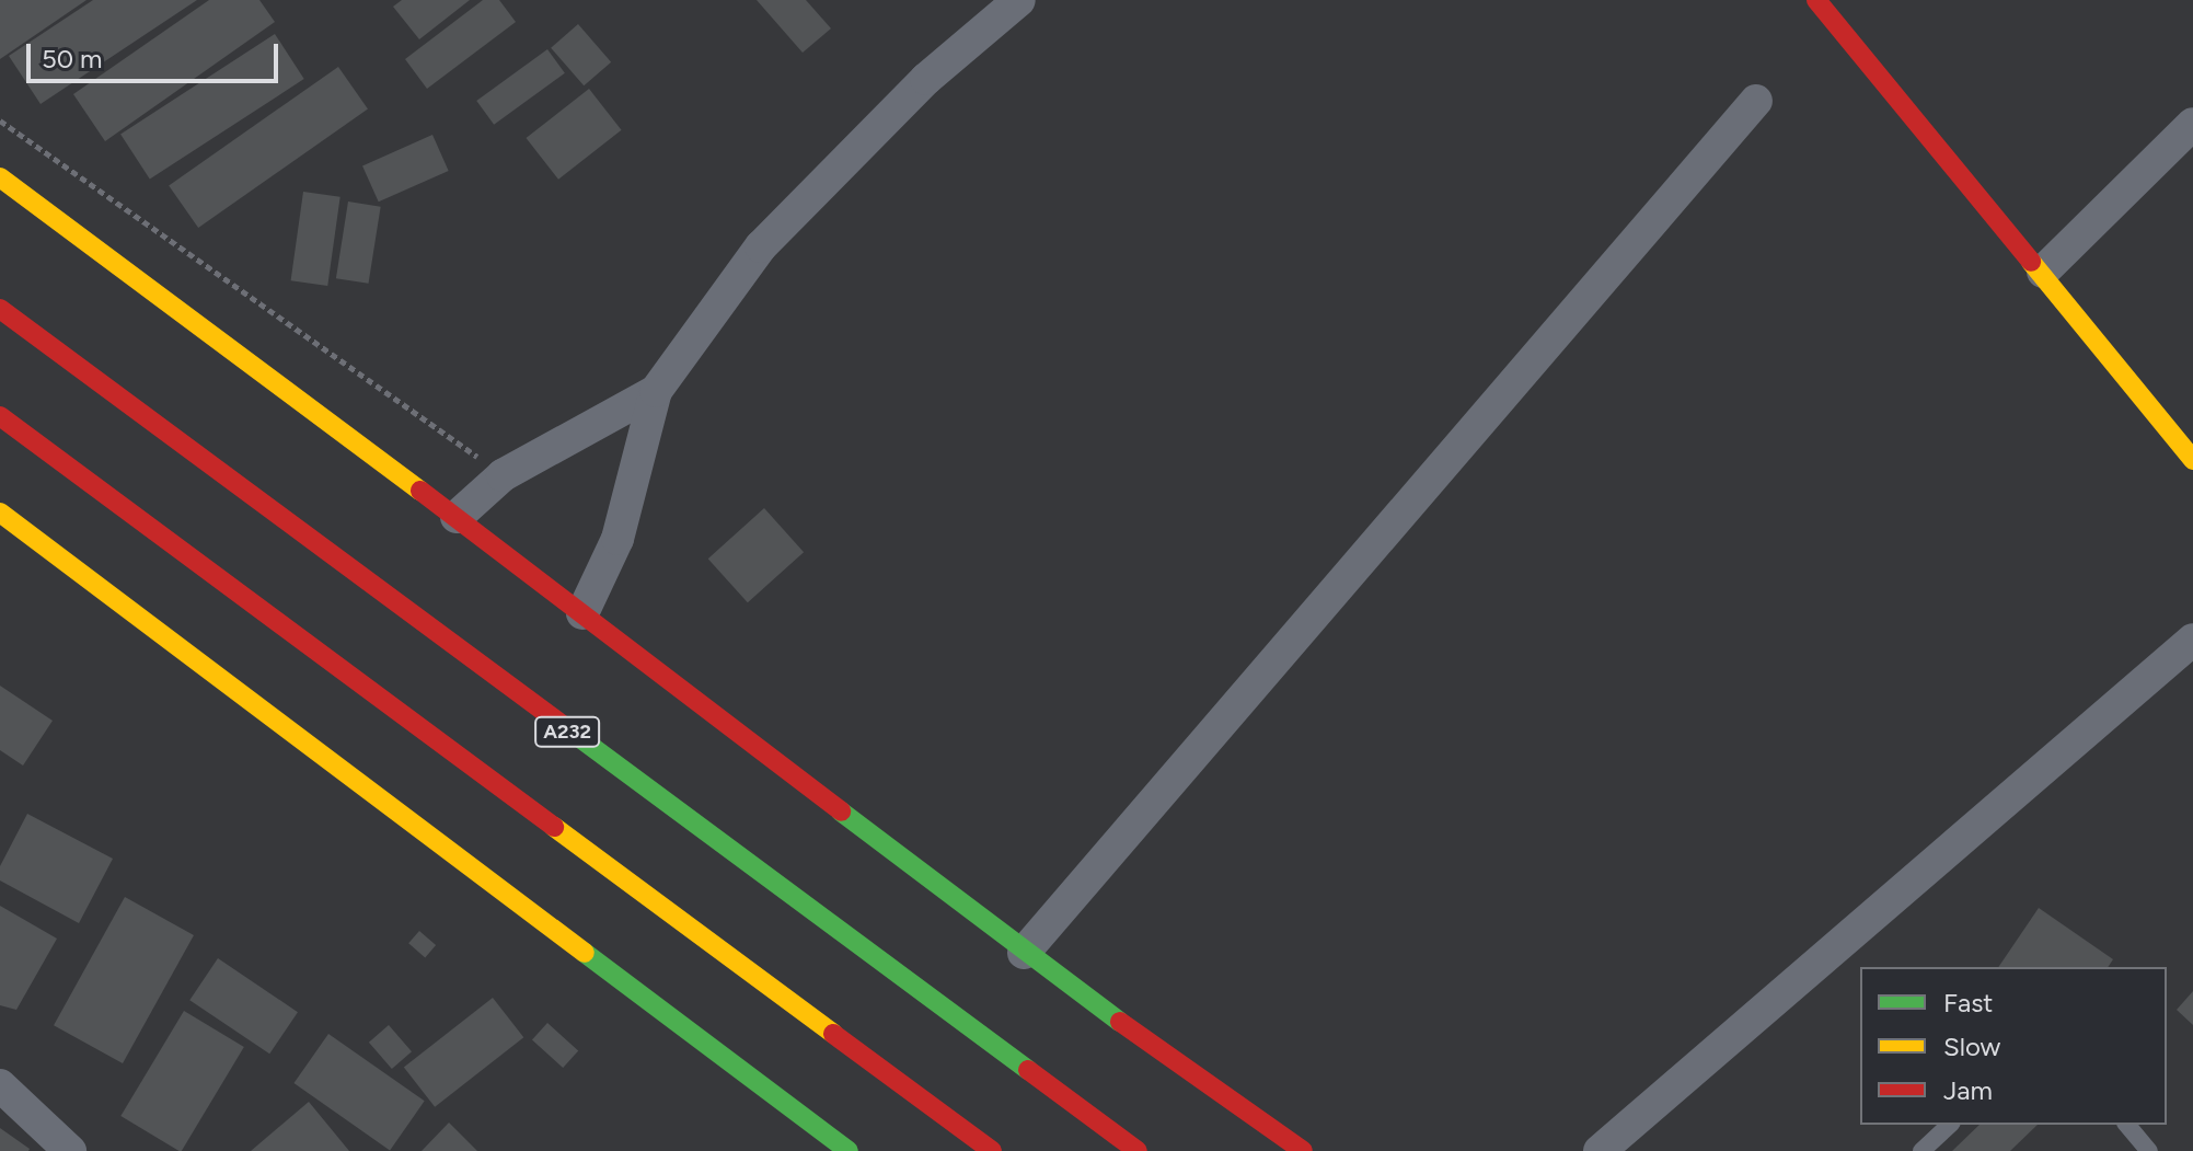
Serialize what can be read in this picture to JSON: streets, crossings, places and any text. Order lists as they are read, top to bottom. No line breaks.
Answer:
{"streets":{"main road":["A232"]},"legend":["Fast","Slow","Jam"],"scale_bar":"50 m"}
